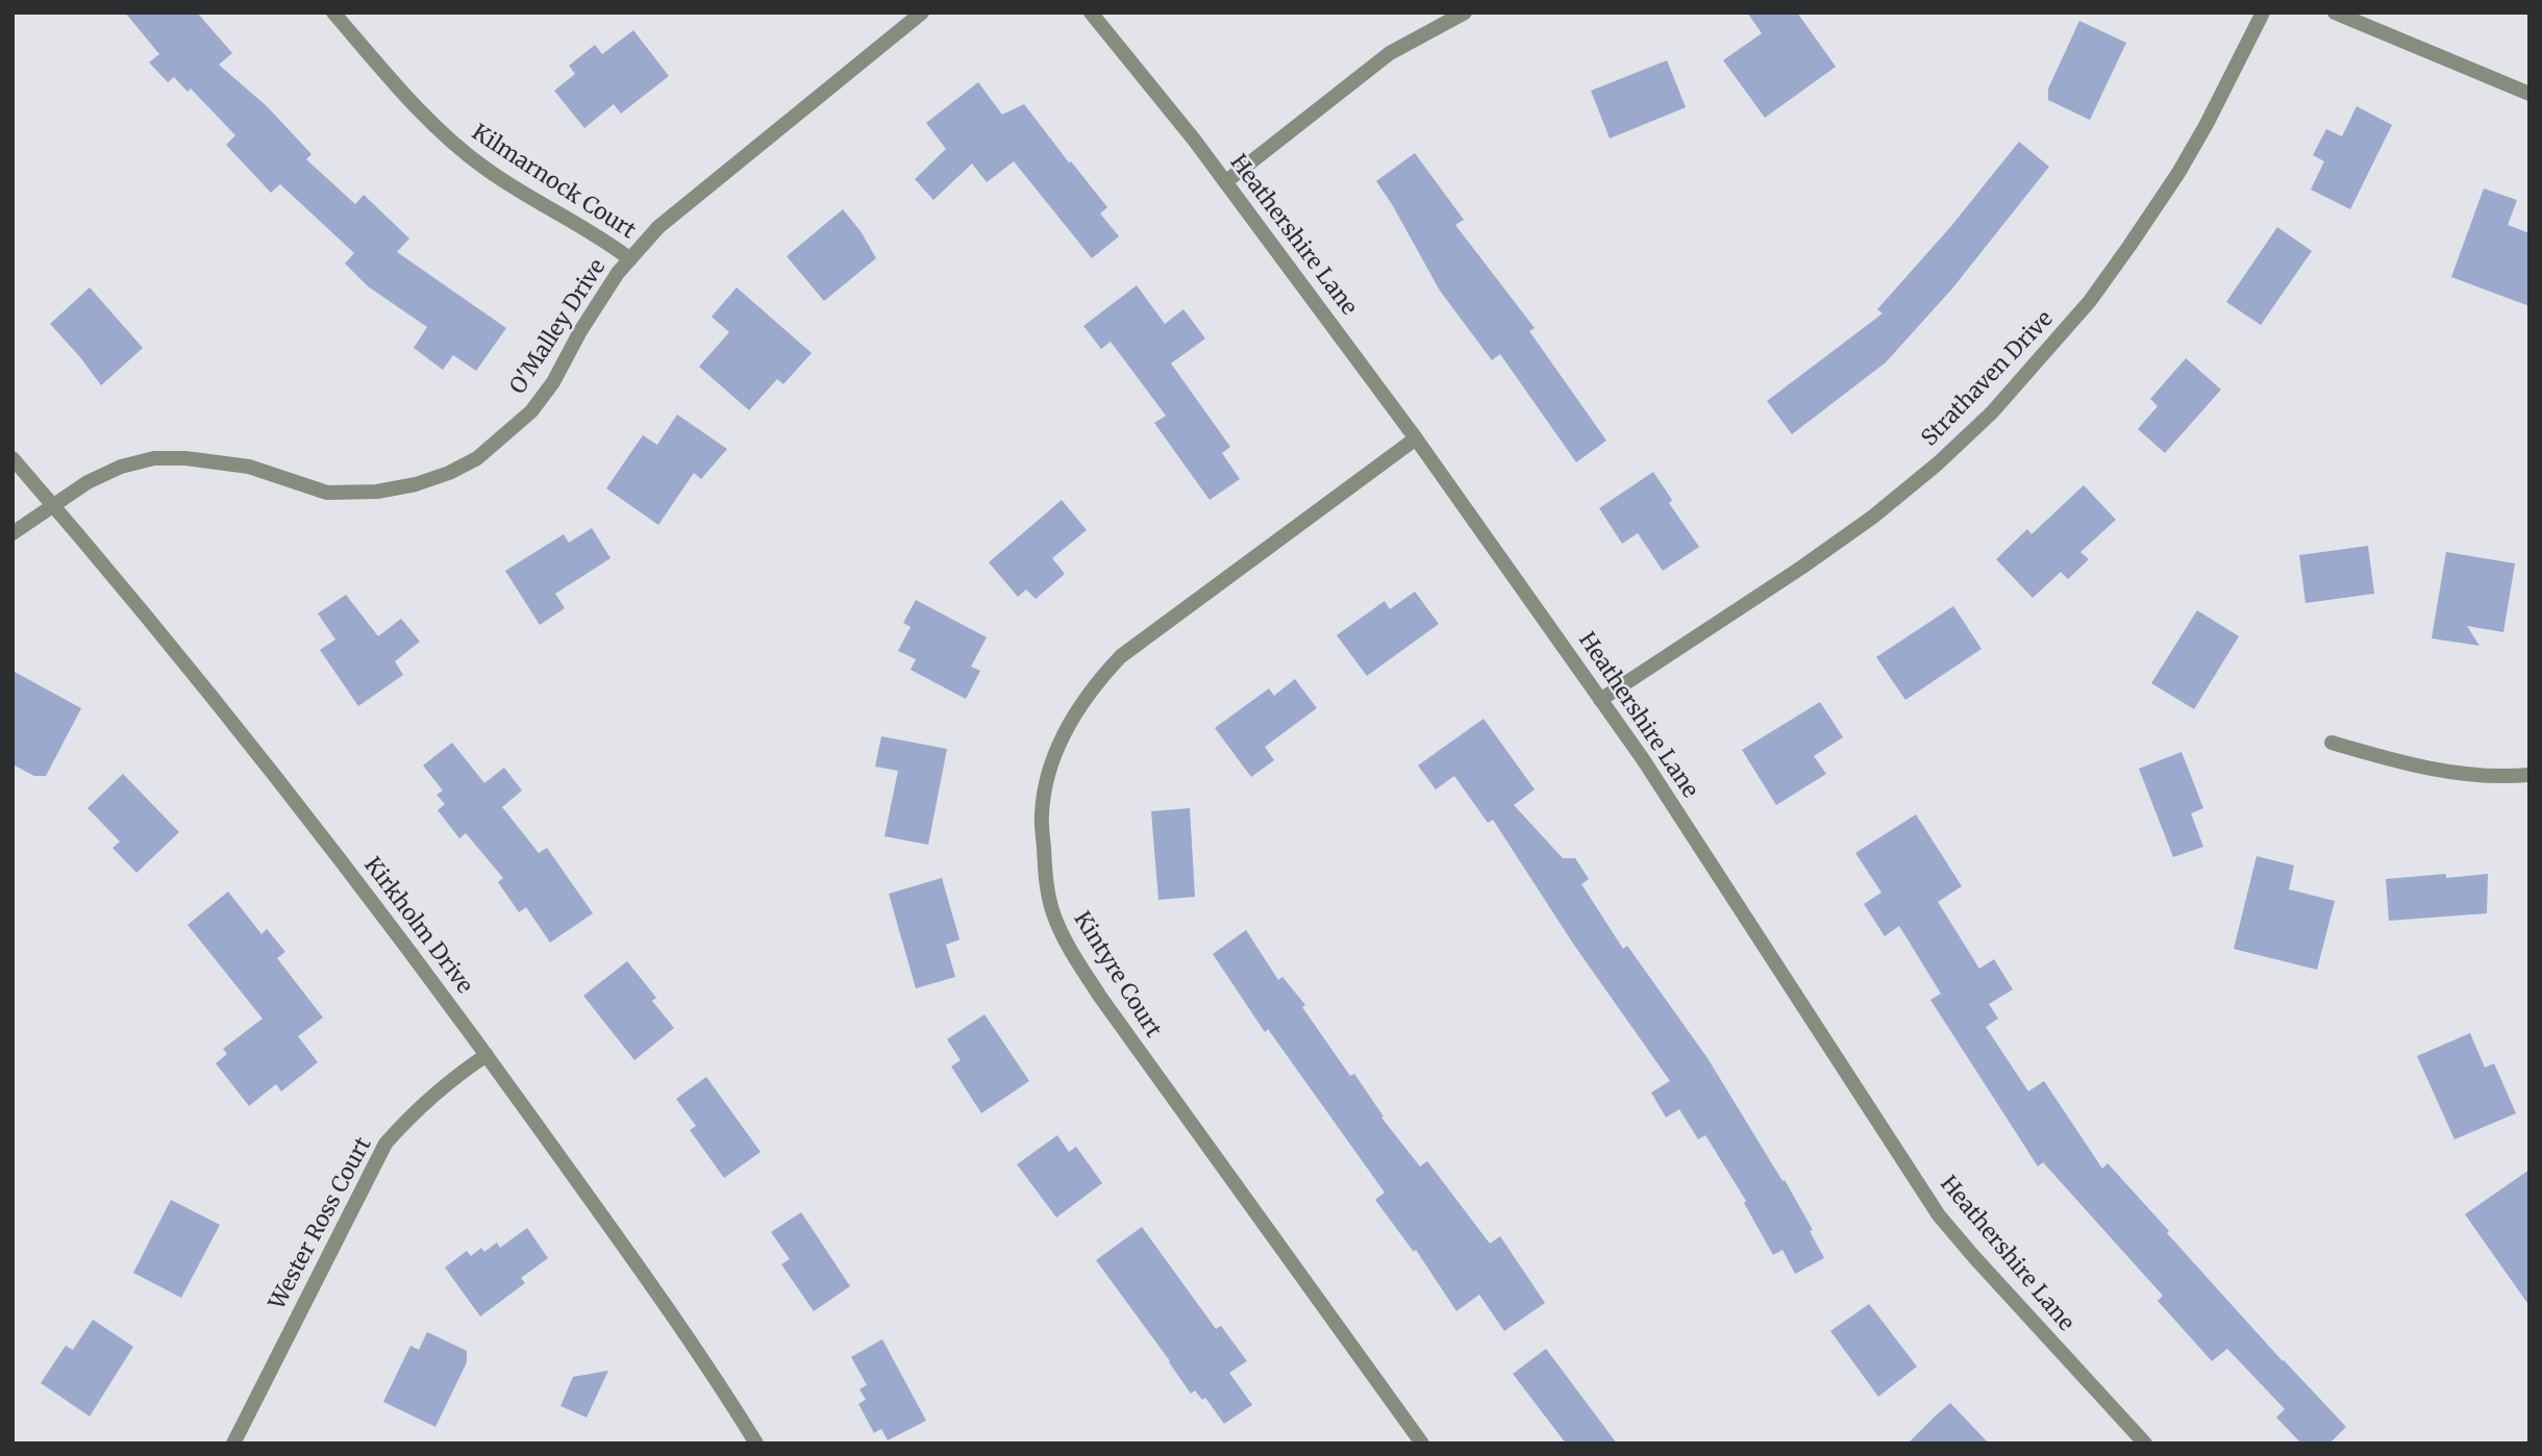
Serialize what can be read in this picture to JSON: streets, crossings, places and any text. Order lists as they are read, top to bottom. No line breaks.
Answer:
{"streets":{"street":["Kilmarnock Court","Heathershire Lane","O'Malley Drive","Strathaven Drive","Kirkholm Drive","Kintyre Court","Wester Ross Court"]},"crossings":[["Kilmarnock Court","O'Malley Drive"],["Heathershire Lane","Strathaven Drive"],["Heathershire Lane","Kintyre Court"],["O'Malley Drive","Kirkholm Drive"],["Kirkholm Drive","Wester Ross Court"]]}
